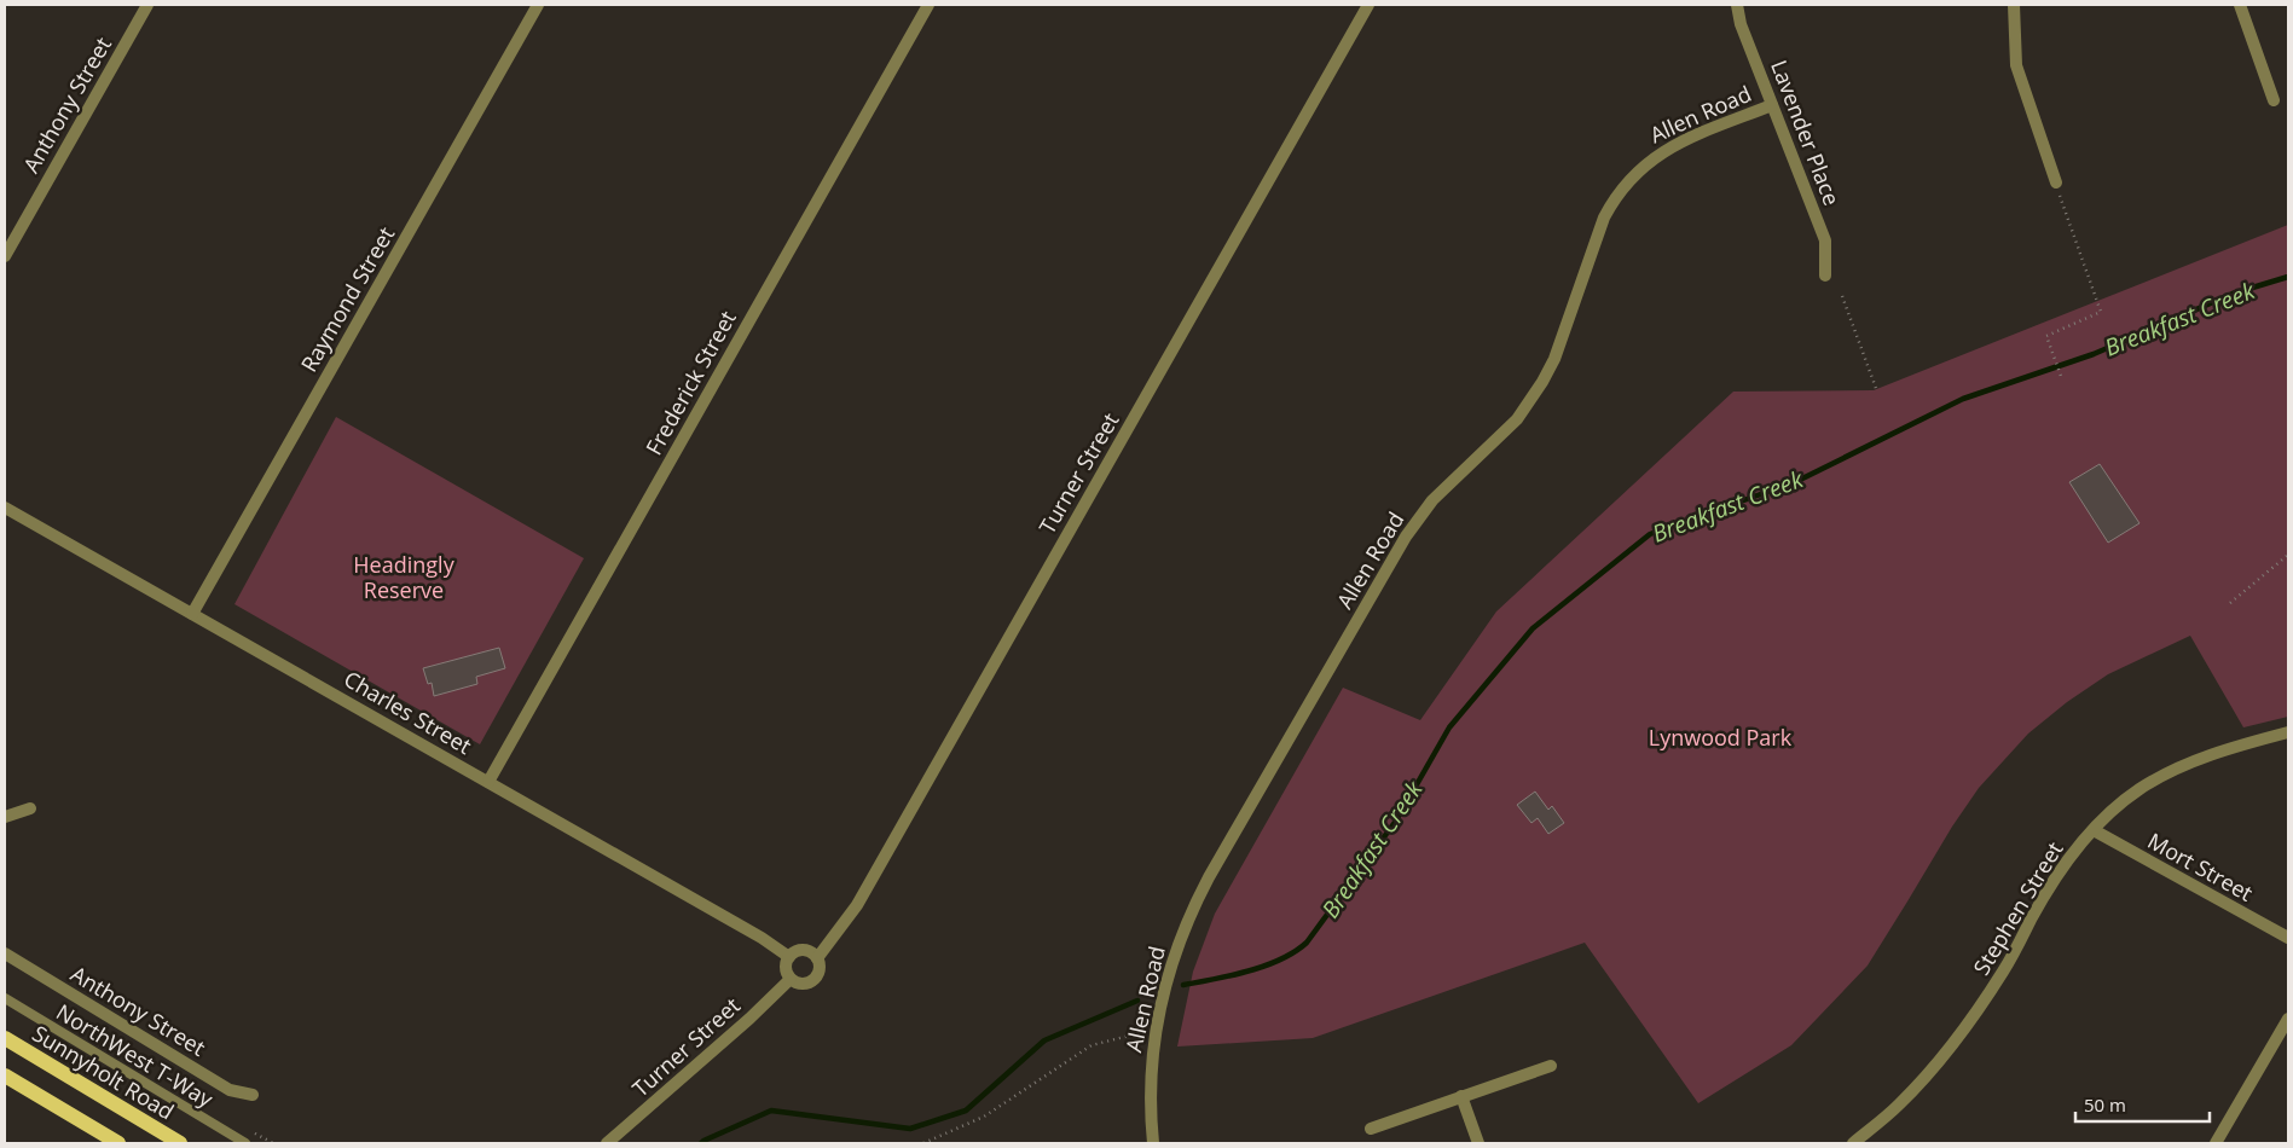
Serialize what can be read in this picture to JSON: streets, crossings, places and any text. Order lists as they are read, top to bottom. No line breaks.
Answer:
{"streets":{"main road":["Sunnyholt Road"],"street":["Anthony Street","Allen Road","Lavender Place","Raymond Street","Frederick Street","Turner Street","Charles Street","Mort Street","Stephen Street"],"lane":["NorthWest T-Way"]},"crossings":[["Allen Road","Lavender Place"],["Raymond Street","Charles Street"],["Frederick Street","Charles Street"],["Turner Street","Charles Street"],["Mort Street","Stephen Street"]],"water":["Breakfast Creek"],"parks":["Headingly Reserve","Lynwood Park"],"scale_bar":"50 m"}
